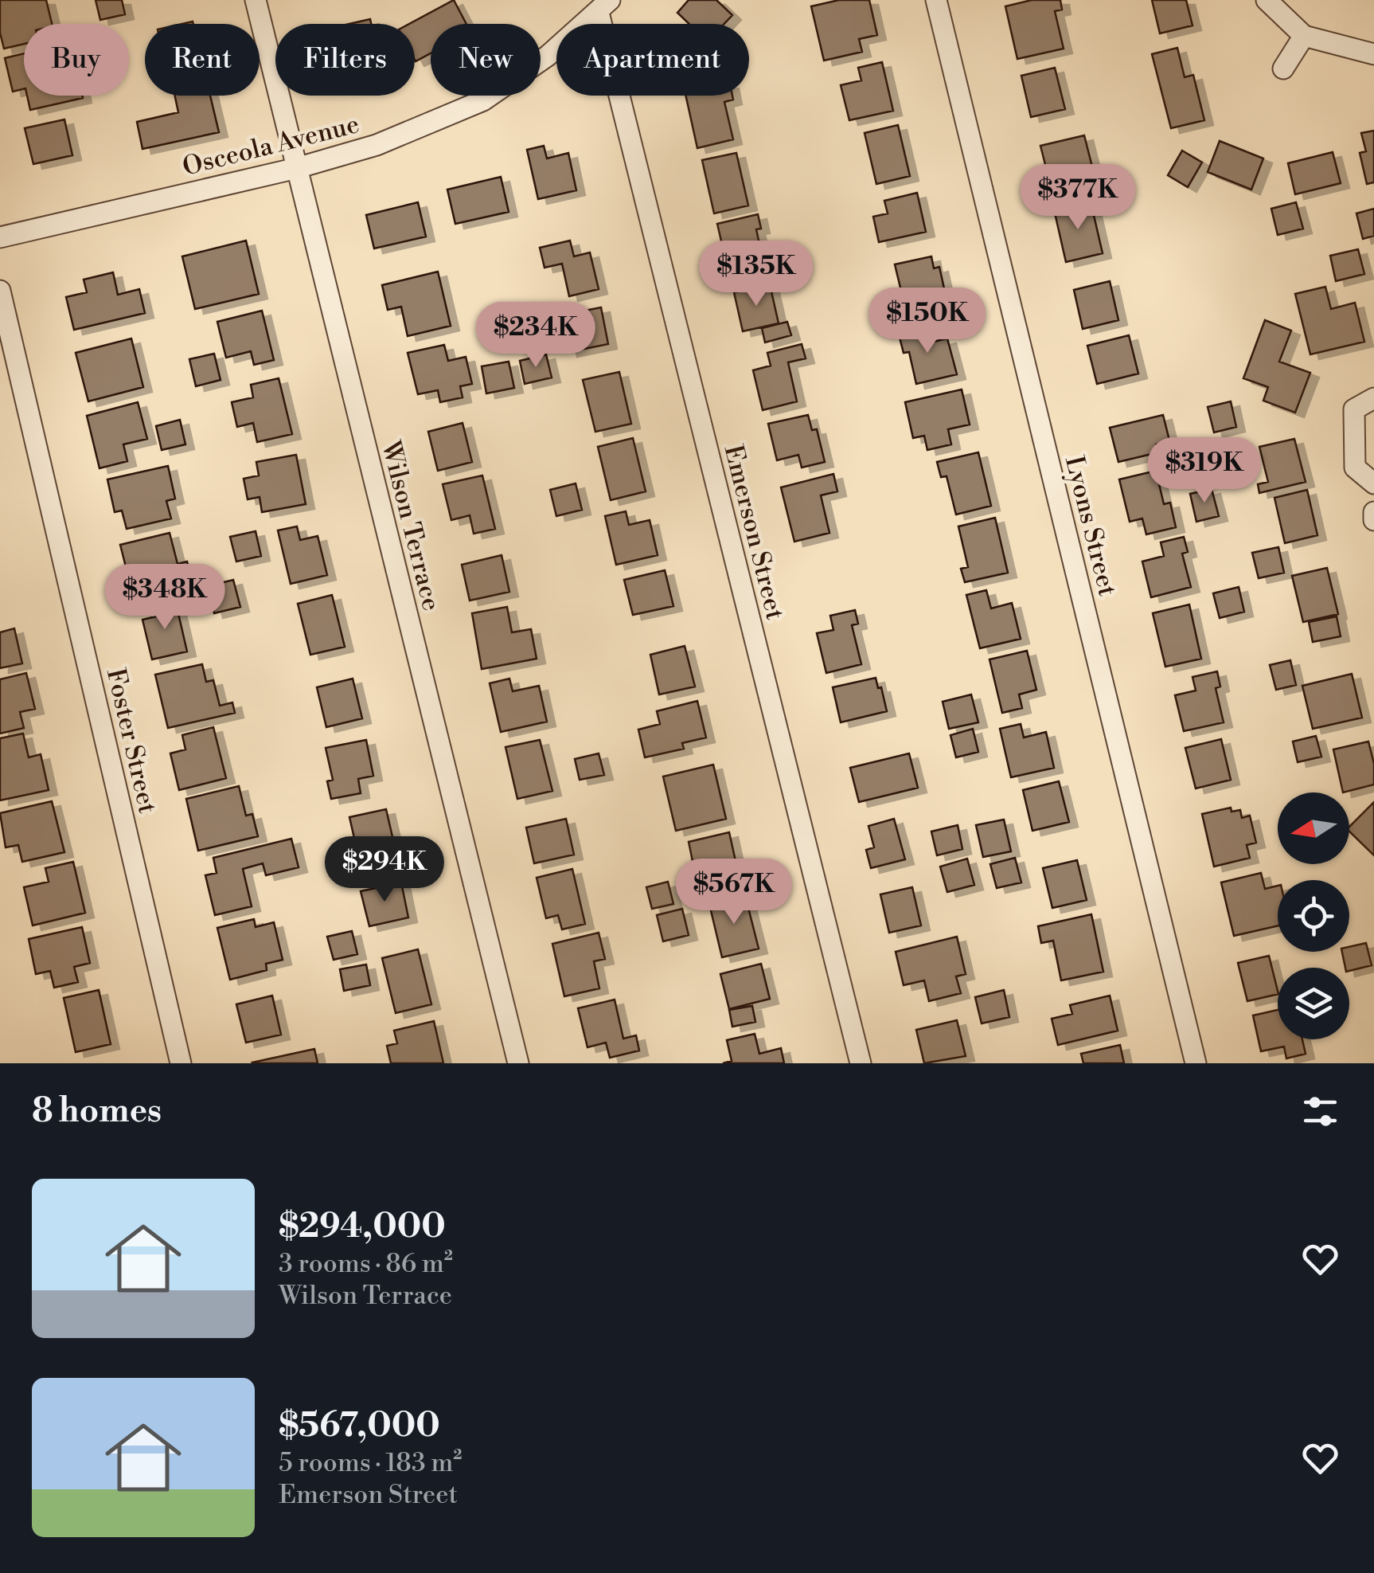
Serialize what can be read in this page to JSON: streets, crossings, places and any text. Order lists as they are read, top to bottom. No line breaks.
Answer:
{"streets":{"street":["Osceola Avenue","Wilson Terrace","Lyons Street","Emerson Street","Foster Street"]},"crossings":[["Osceola Avenue","Wilson Terrace"],["Osceola Avenue","Emerson Street"]],"north":"left","page":{"chip":["Buy","Rent","Filters","New","Apartment"],"price":["$377K","$135K","$150K","$234K","$319K","$348K","$294K","$567K"],"heading":"8 homes","list":[{"name":"$294,000","note":"3 rooms · 86 m² · Wilson Terrace"},{"name":"$567,000","note":"5 rooms · 183 m² · Emerson Street"}]}}
